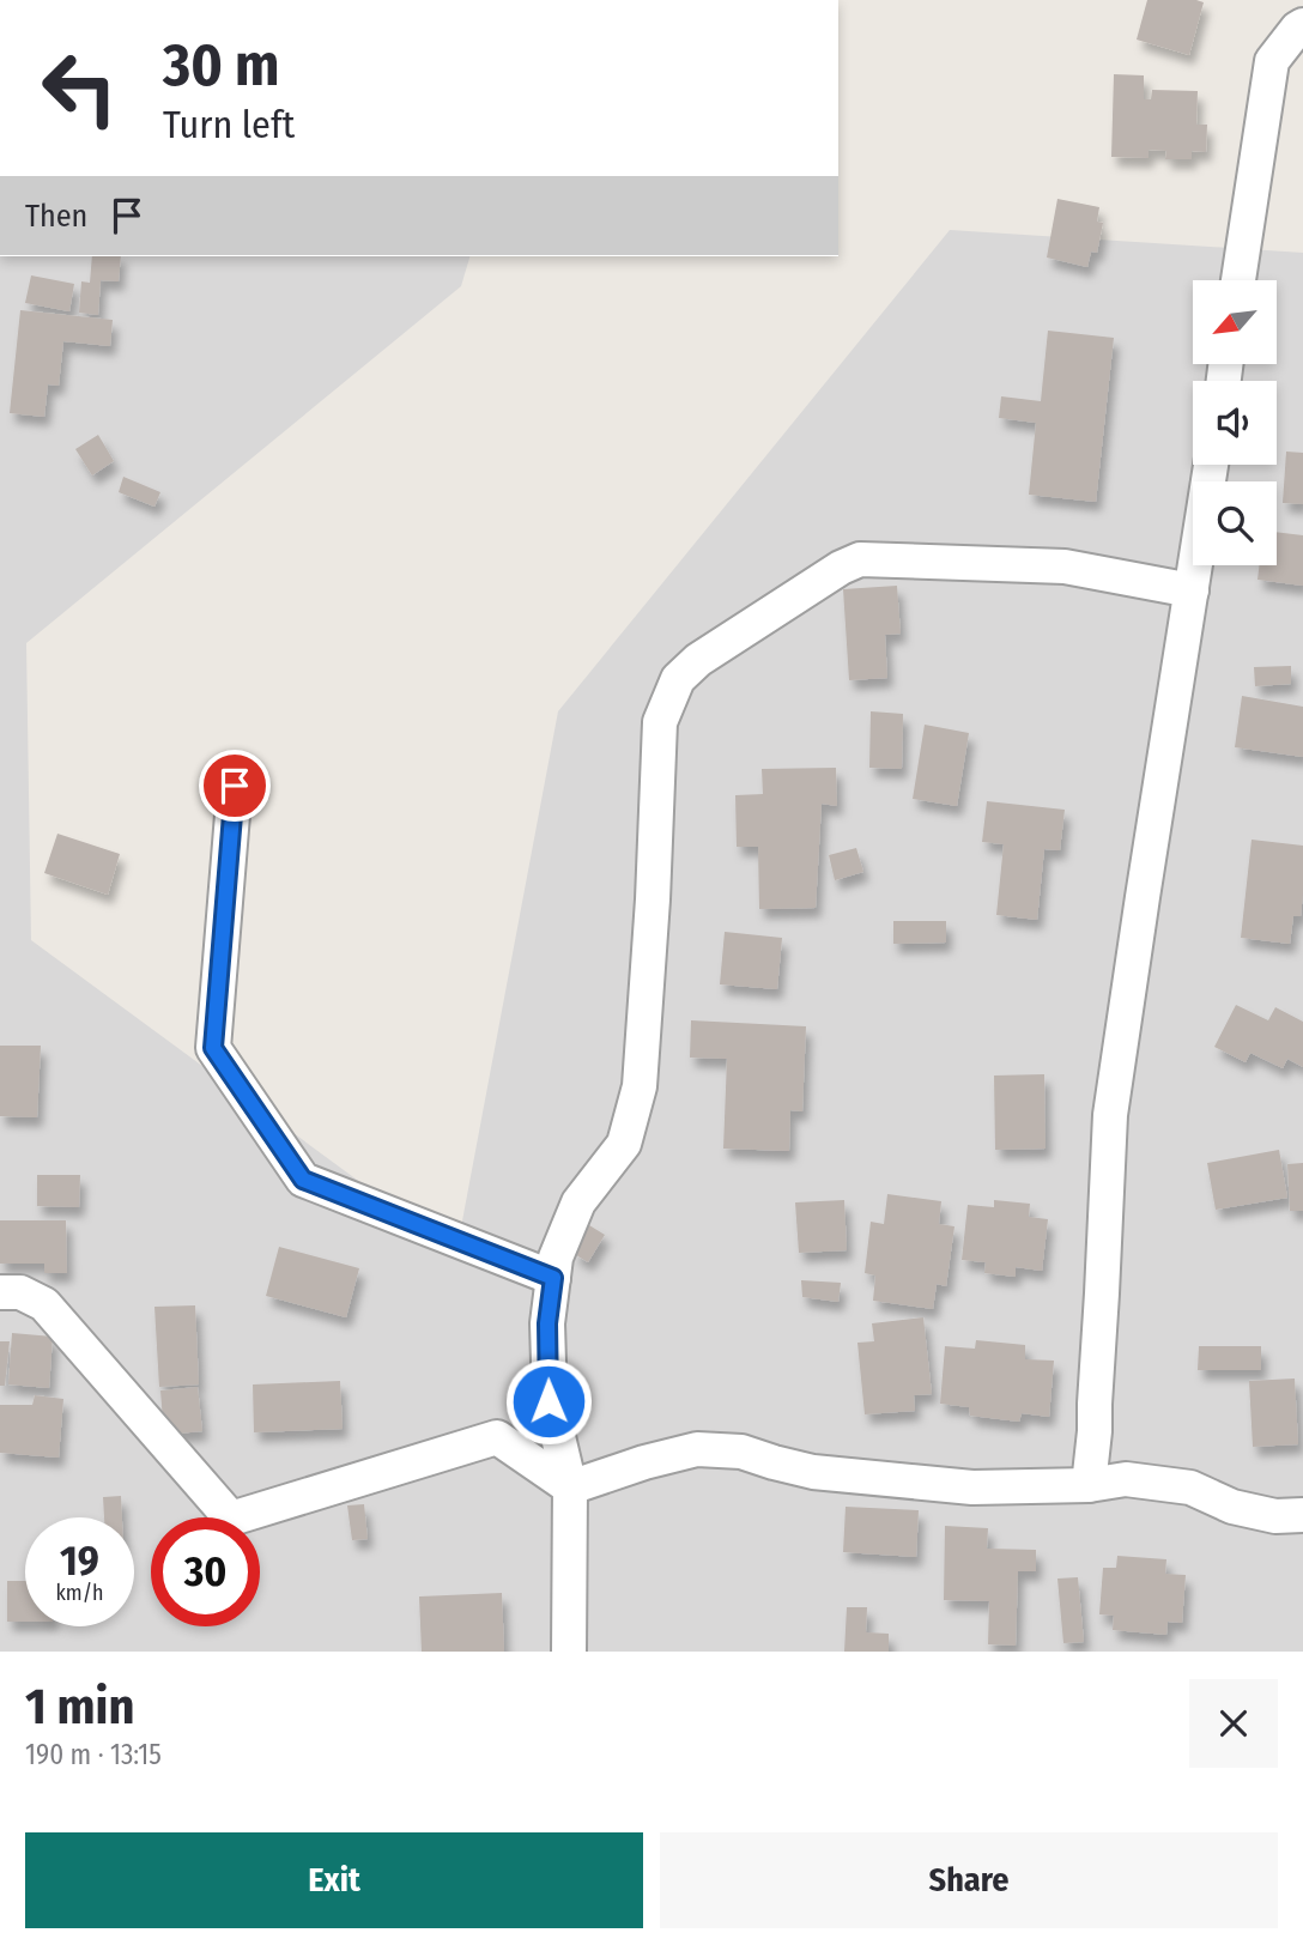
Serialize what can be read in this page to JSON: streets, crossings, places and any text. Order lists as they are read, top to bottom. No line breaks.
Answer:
{"north":"bottom left","page":{"turn":["30 m","Turn left"],"then":"Then","speed":"19 km/h","limit":"30","heading":["1 min","190 m · 13:15"],"buttons":["Exit","Share"]}}
